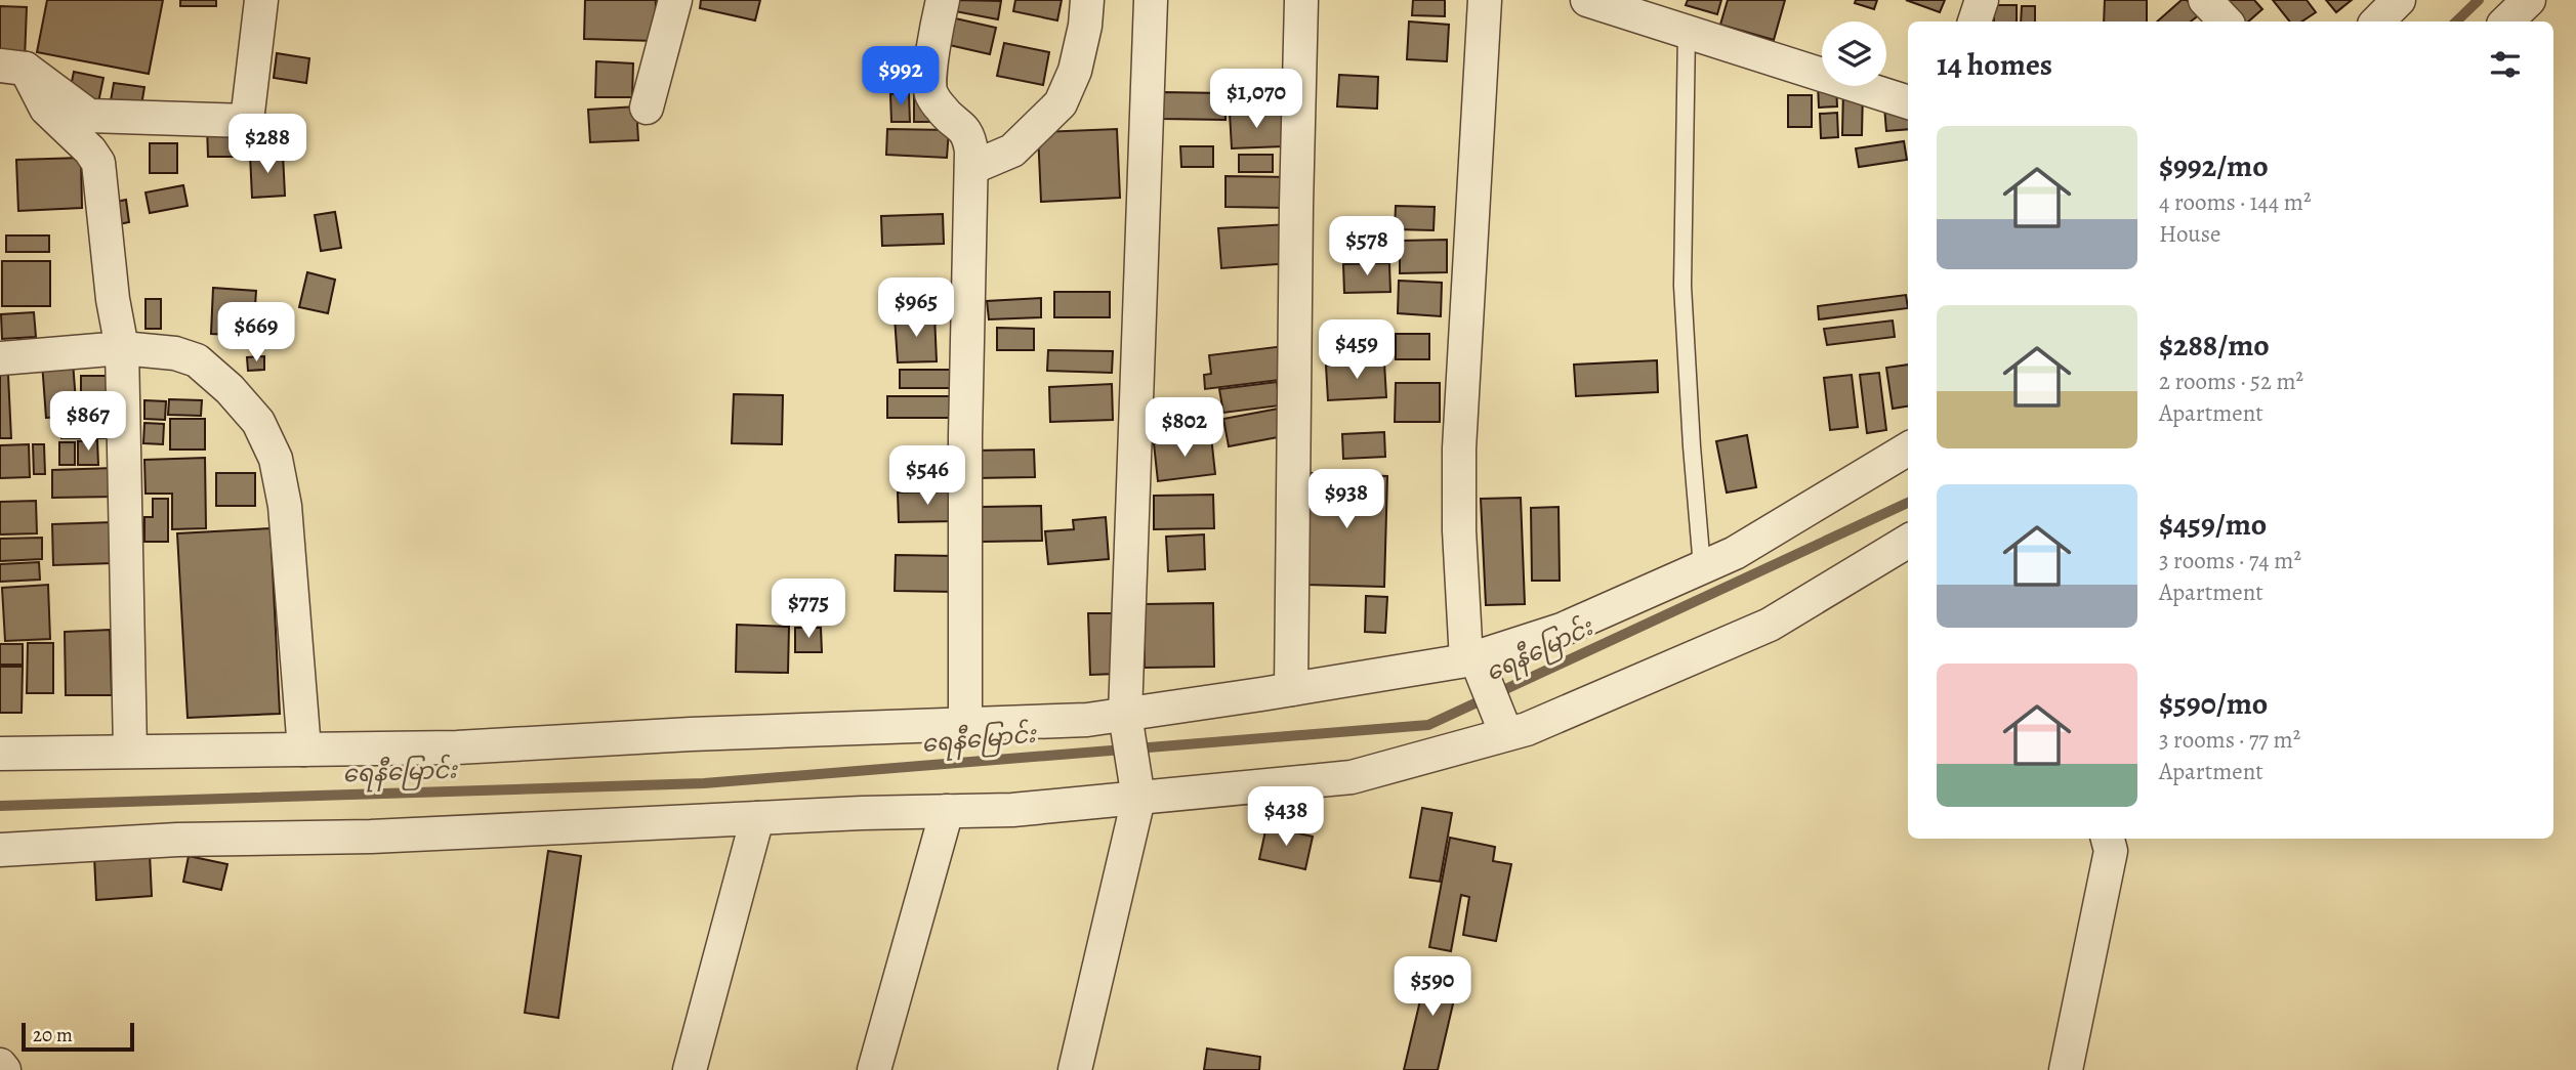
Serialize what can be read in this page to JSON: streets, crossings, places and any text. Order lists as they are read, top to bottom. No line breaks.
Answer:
{"water":["ရေနီမြောင်း"],"scale_bar":"20 m","page":{"heading":"14 homes","price":["$992","$1,070","$288","$578","$965","$669","$459","$867","$802","$546","$938","$775","$438","$590"],"list":[{"name":"$992/mo","note":"4 rooms · 144 m² · House"},{"name":"$288/mo","note":"2 rooms · 52 m² · Apartment"},{"name":"$459/mo","note":"3 rooms · 74 m² · Apartment"},{"name":"$590/mo","note":"3 rooms · 77 m² · Apartment"}],"scale":"20 m"}}
